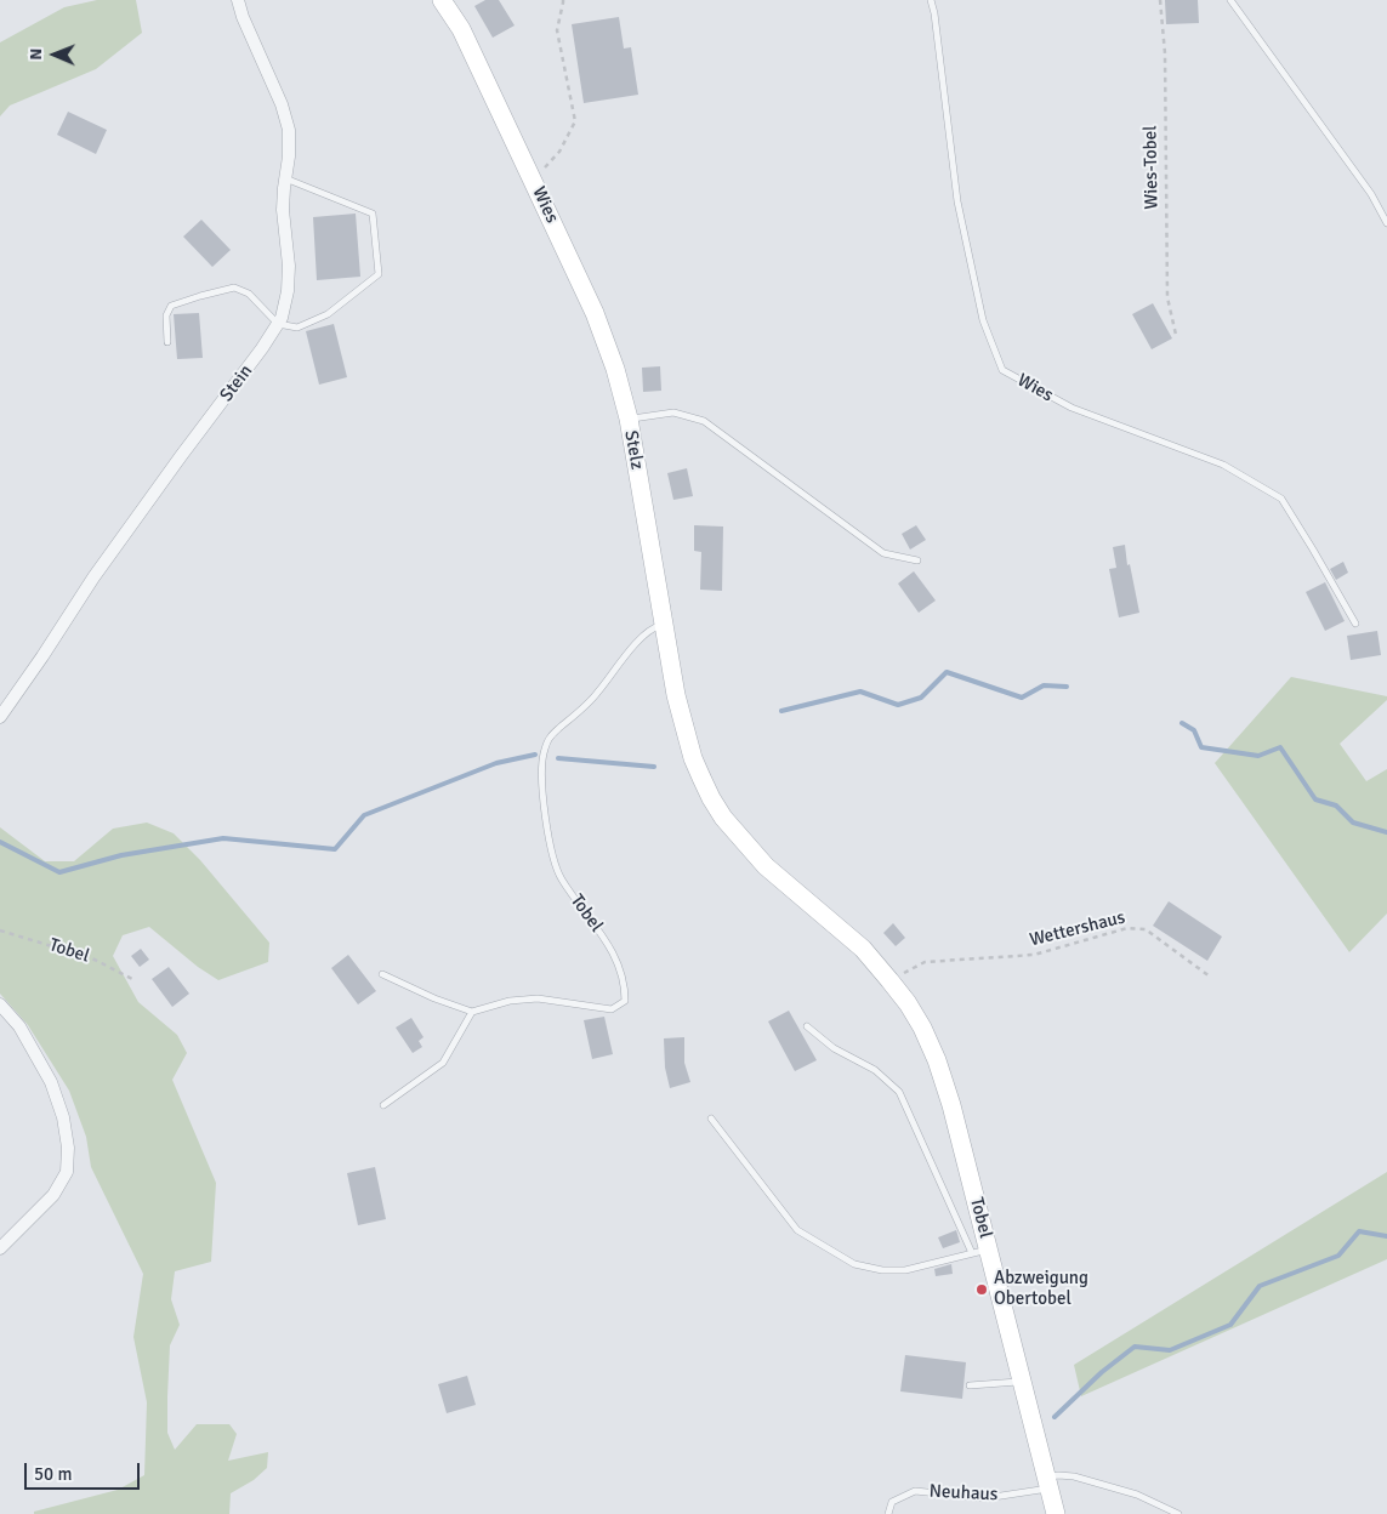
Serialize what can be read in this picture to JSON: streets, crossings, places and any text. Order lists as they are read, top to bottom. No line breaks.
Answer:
{"streets":{"main road":["Wies","Stelz","Tobel"],"street":["Stein"],"lane":["Neuhaus"],"path":["Wies-Tobel","Wettershaus"]},"crossings":[["Wies","Stelz"],["Stelz","Tobel"],["Tobel","Neuhaus"]],"places":["Abzweigung Obertobel"],"scale_bar":"50 m","north":"left"}
